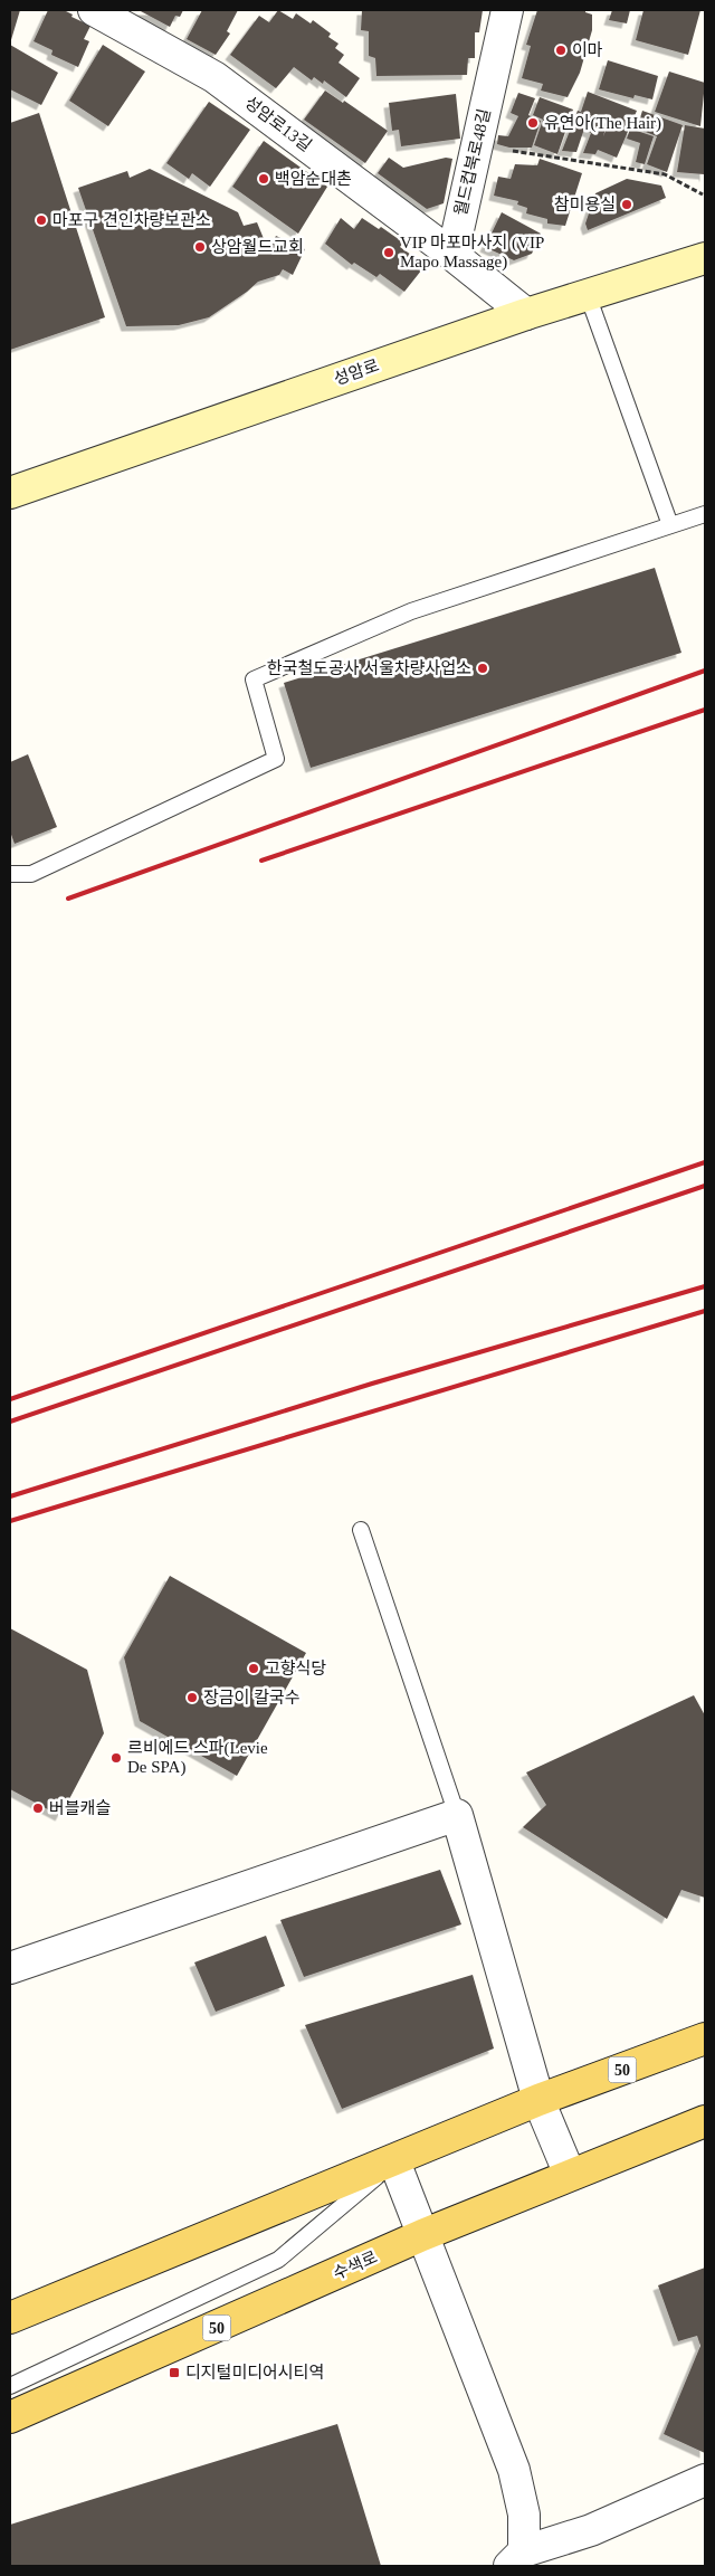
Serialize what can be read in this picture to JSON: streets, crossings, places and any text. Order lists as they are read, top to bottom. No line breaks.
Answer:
{"streets":{"main road":["성암로","50","수색로"],"street":["성암로13길","월드컵북로48길"]},"crossings":[["성암로13길","월드컵북로48길"]],"places":{"other":["이마","유연아(The Hair)","백암순대촌","참미용실","마포구 견인차량보관소","상암월드교회","VIP 마포마사지 (VIP Mapo Massage)","한국철도공사 서울차량사업소","고향식당","장금이 칼국수","르비에드 스파(Levie De SPA)","버블캐슬"],"transit":["디지털미디어시티역"]}}
